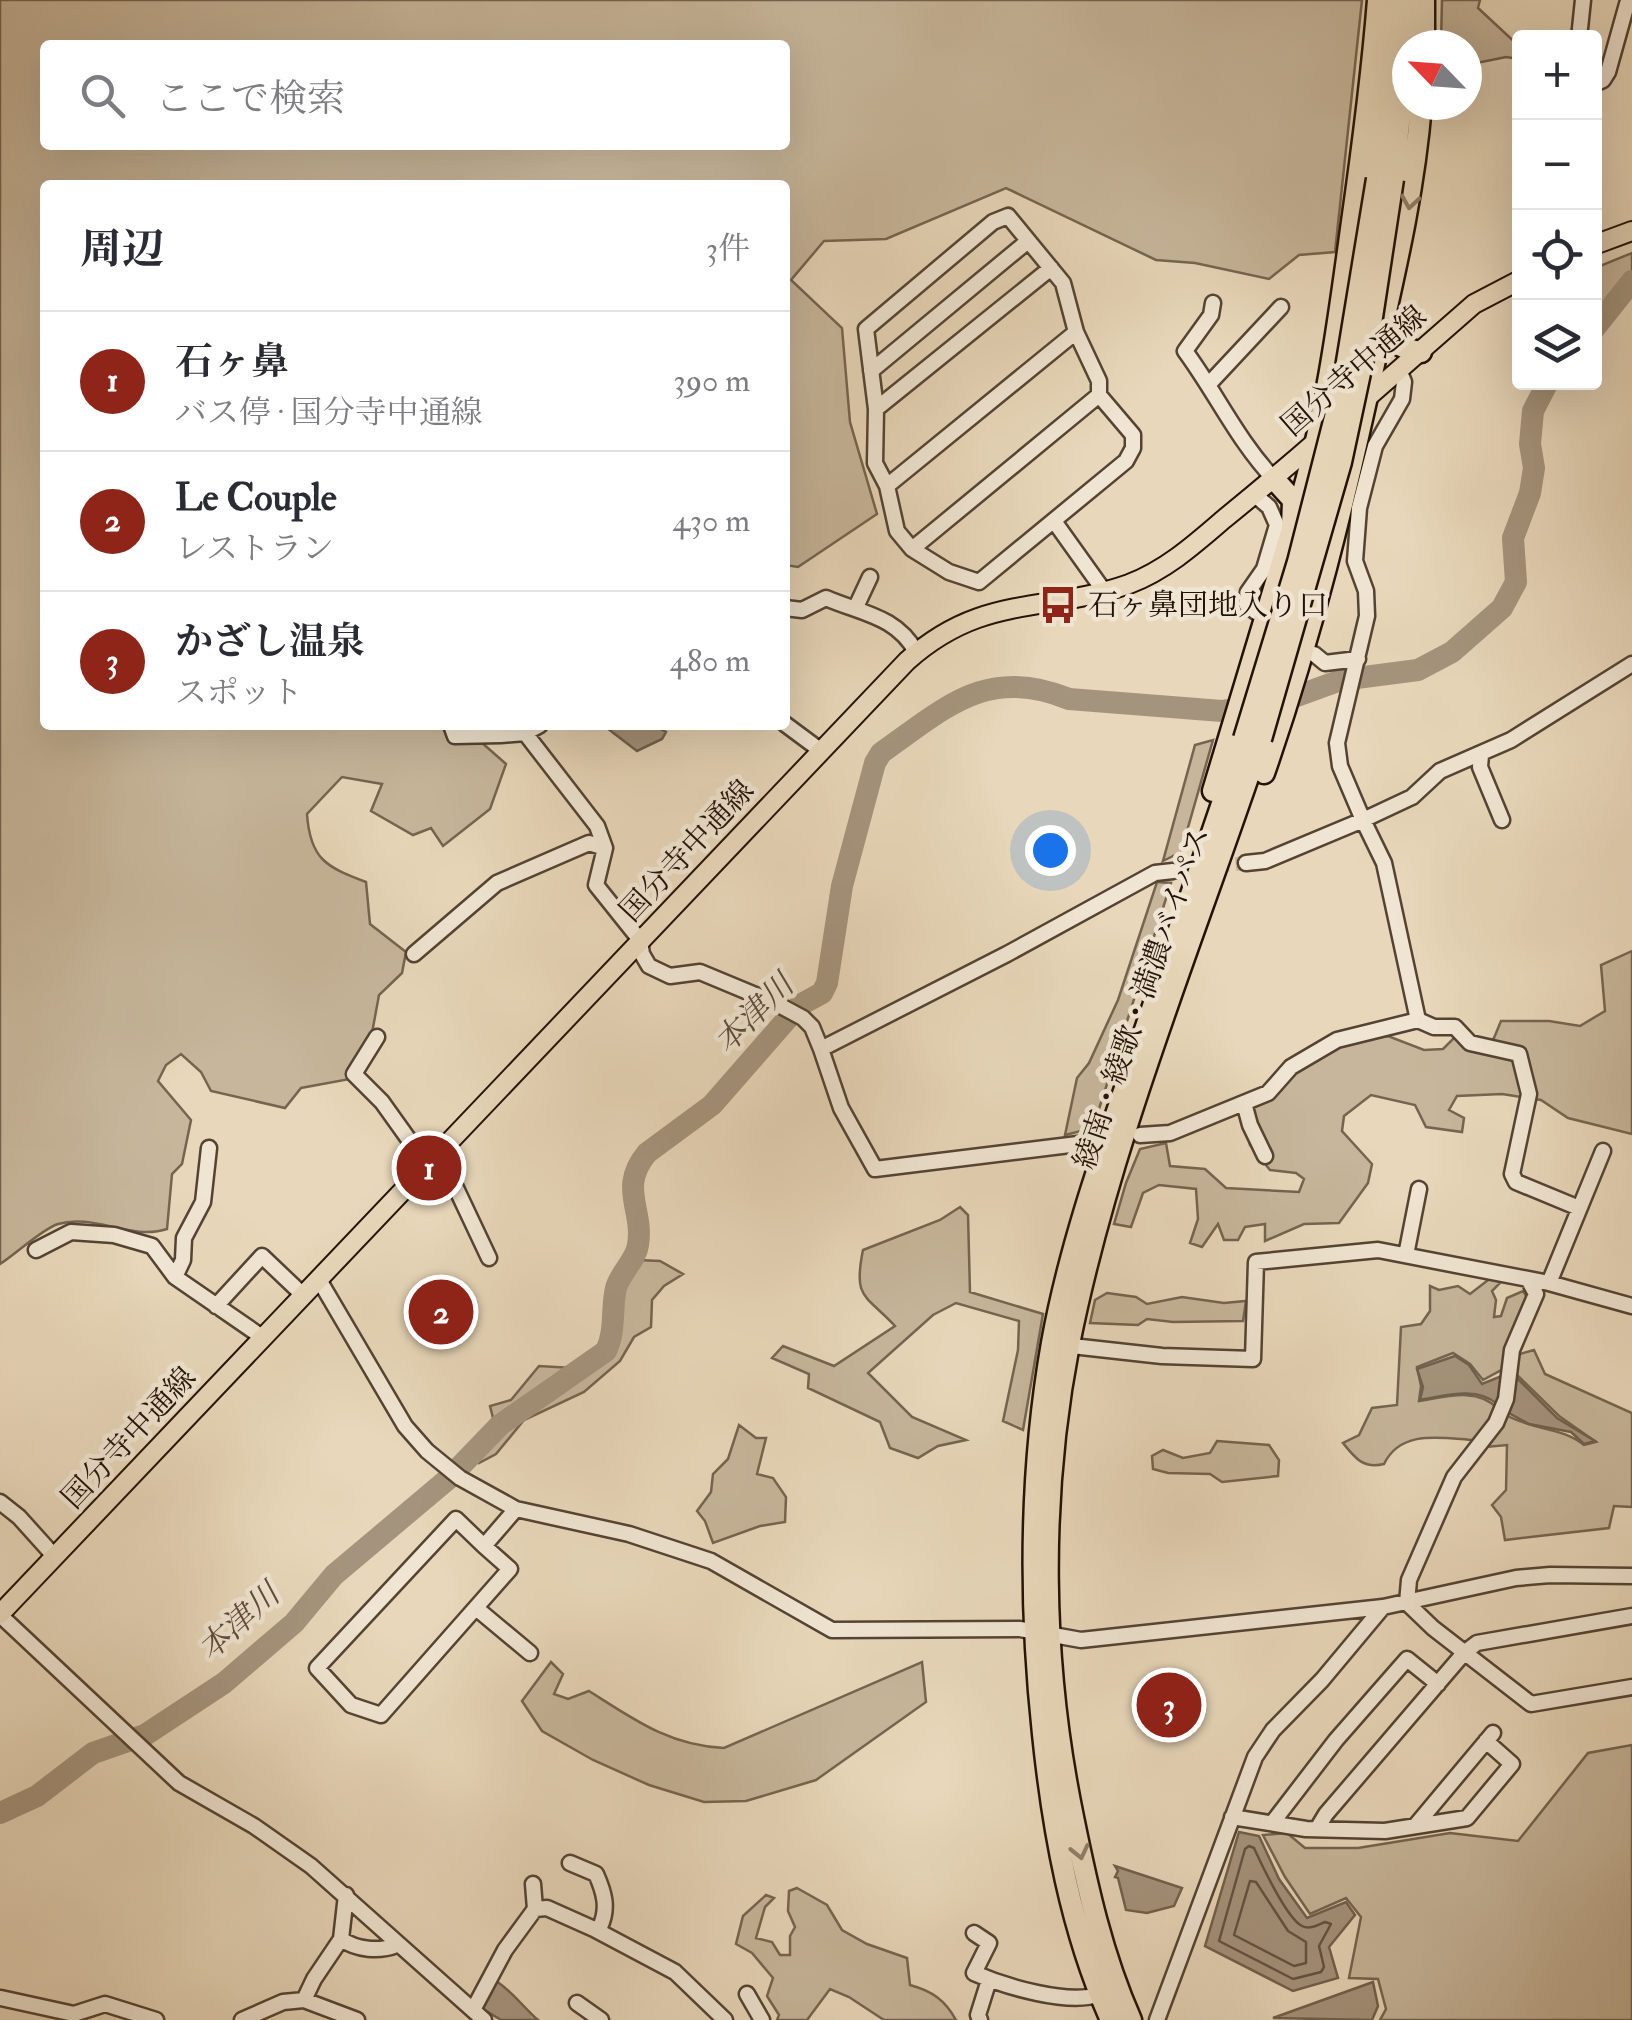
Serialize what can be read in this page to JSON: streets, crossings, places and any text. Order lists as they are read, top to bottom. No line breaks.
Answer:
{"streets":{"highway":["綾南・綾歌・満濃バイパス"],"main road":["国分寺中通線"]},"water":["本津川"],"places":{"bus stop":["石ヶ鼻団地入り口"]},"north":"top left","page":{"map_buttons":["+","−"],"search":"ここで検索","heading":["周辺","3件"],"list":[{"mark":"1","name":"石ヶ鼻","note":"バス停 · 国分寺中通線","value":"390 m"},{"mark":"2","name":"Le Couple","note":"レストラン","value":"430 m"},{"mark":"3","name":"かざし温泉","note":"スポット","value":"480 m"}],"pins":["1","2","3"]}}
